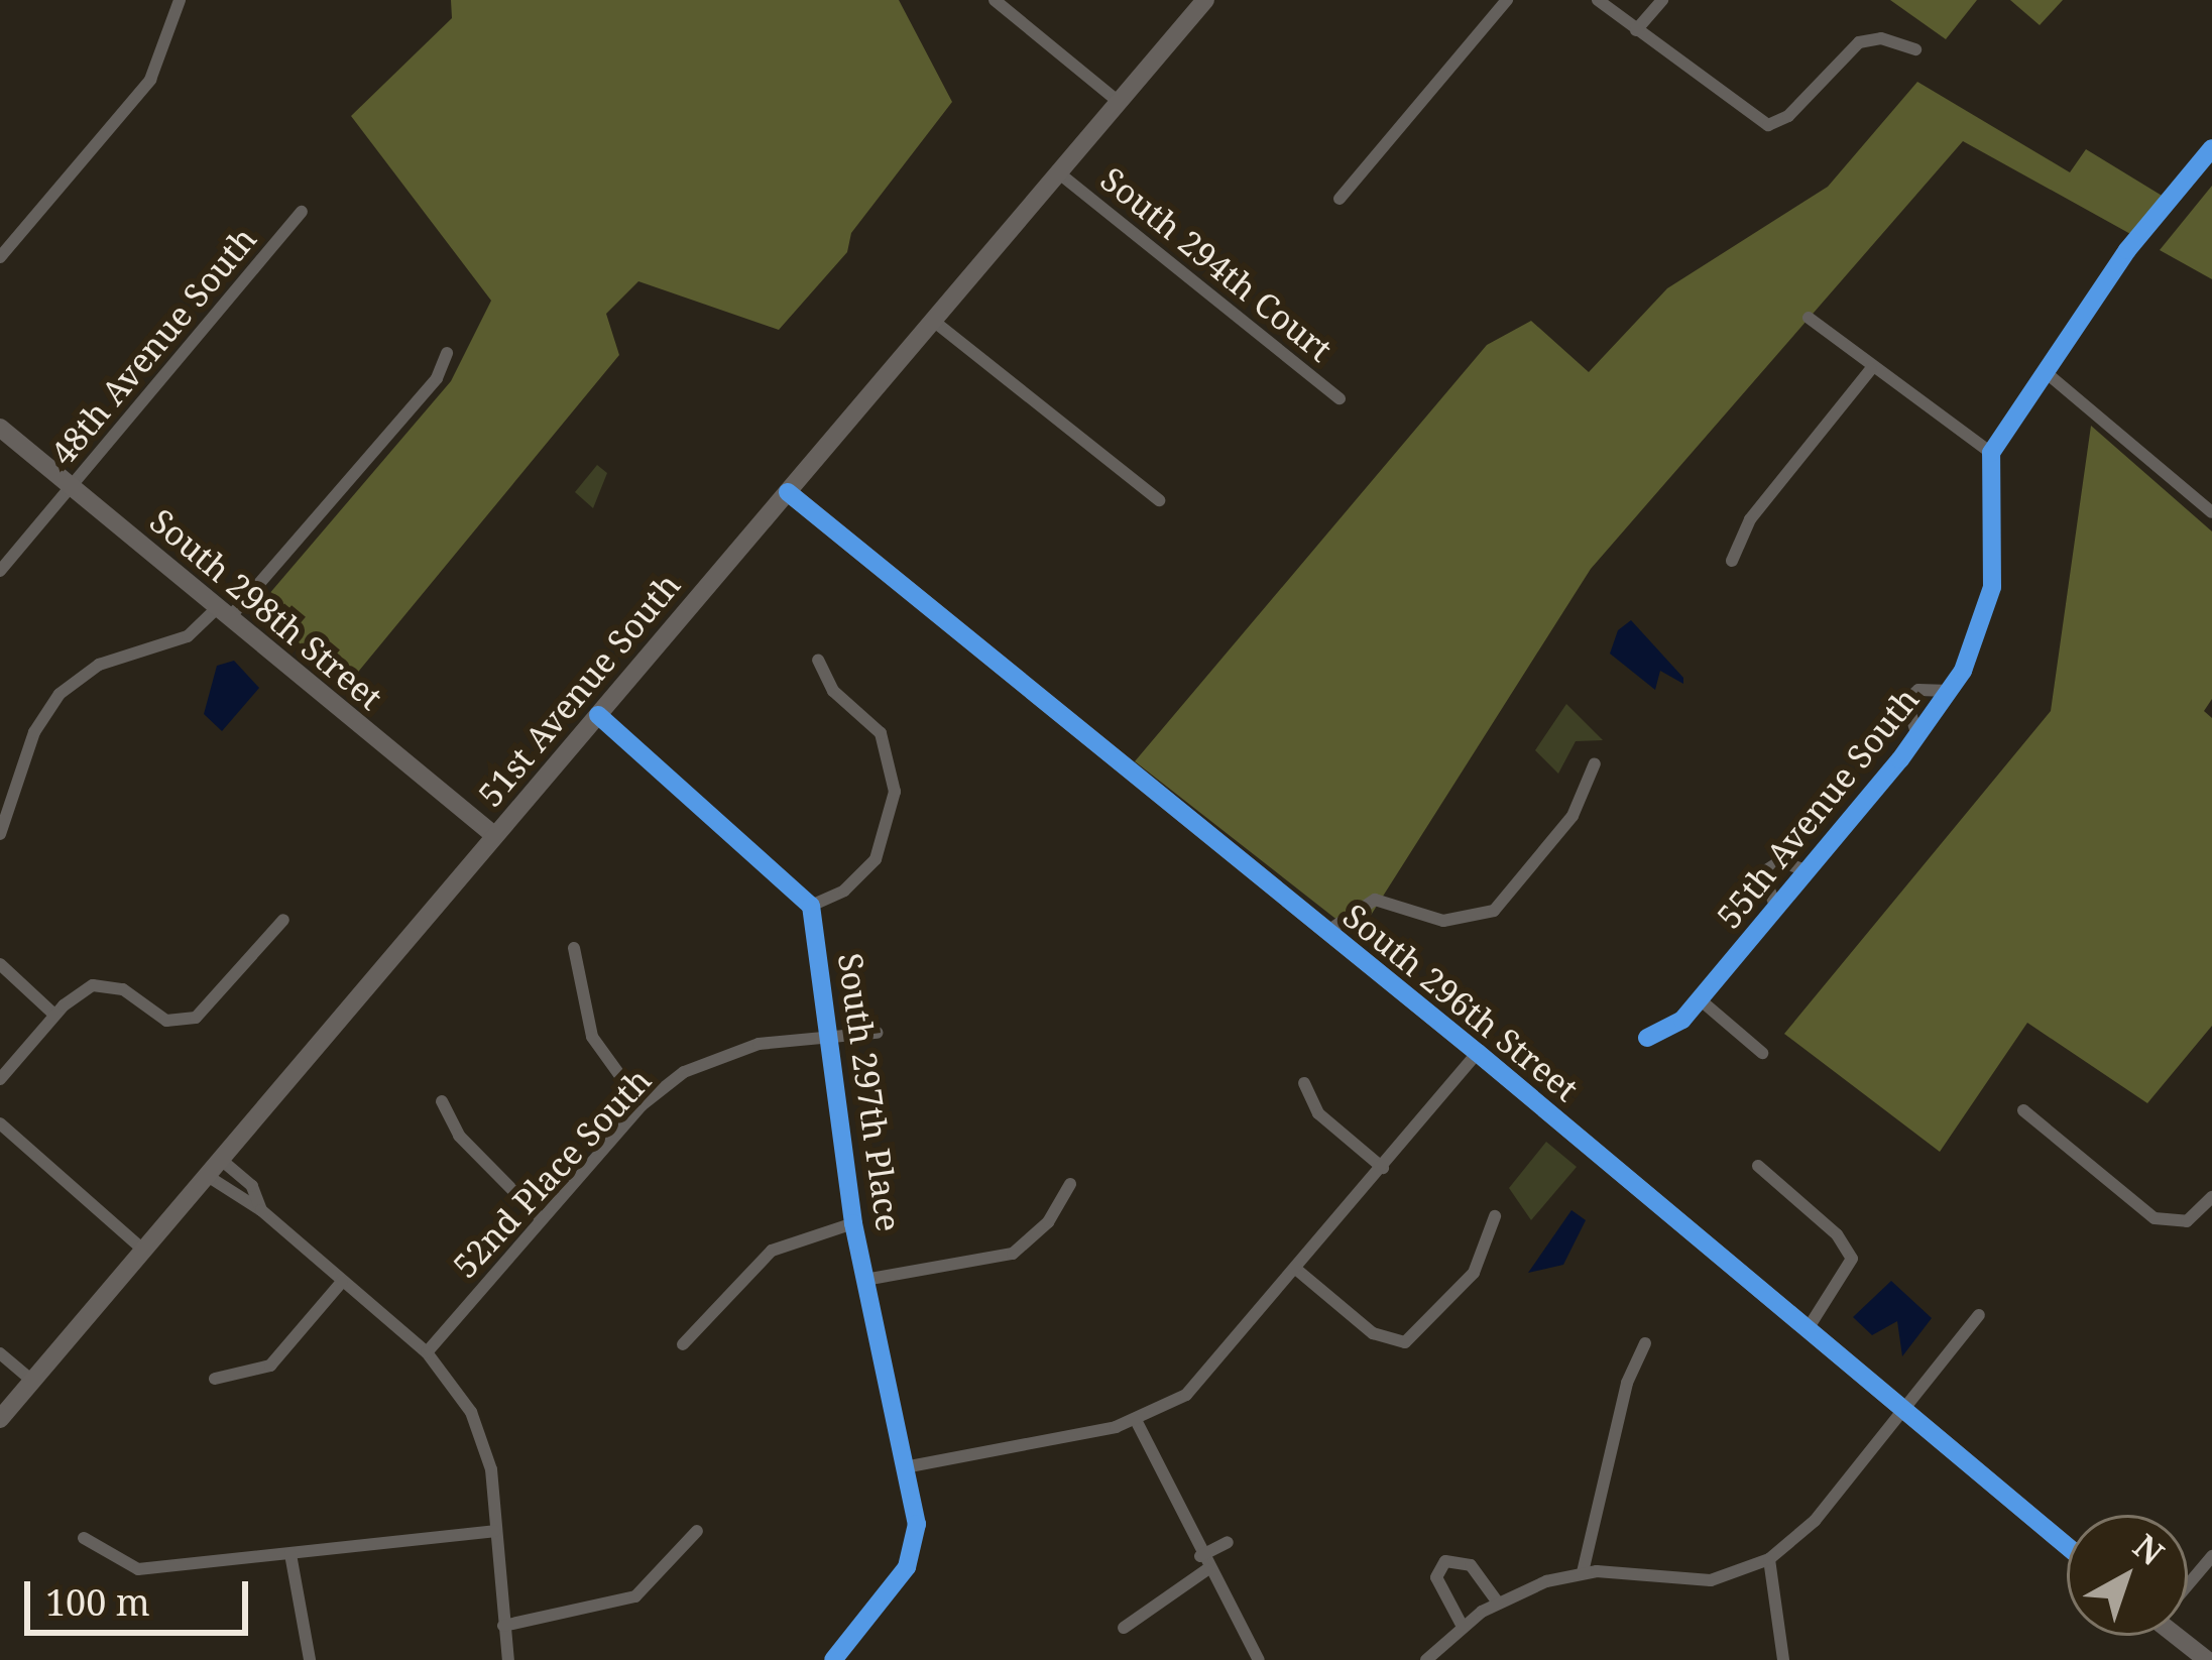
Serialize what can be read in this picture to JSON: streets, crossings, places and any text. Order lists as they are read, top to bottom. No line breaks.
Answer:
{"streets":{"street":["South 294th Court","48th Avenue South","South 298th Street","51st Avenue South","55th Avenue South","South 296th Street","South 297th Place","52nd Place South"]},"crossings":[["South 294th Court","51st Avenue South"],["48th Avenue South","South 298th Street"],["South 298th Street","51st Avenue South"],["51st Avenue South","South 296th Street"],["South 297th Place","52nd Place South"]],"scale_bar":"100 m","north":"top right"}
